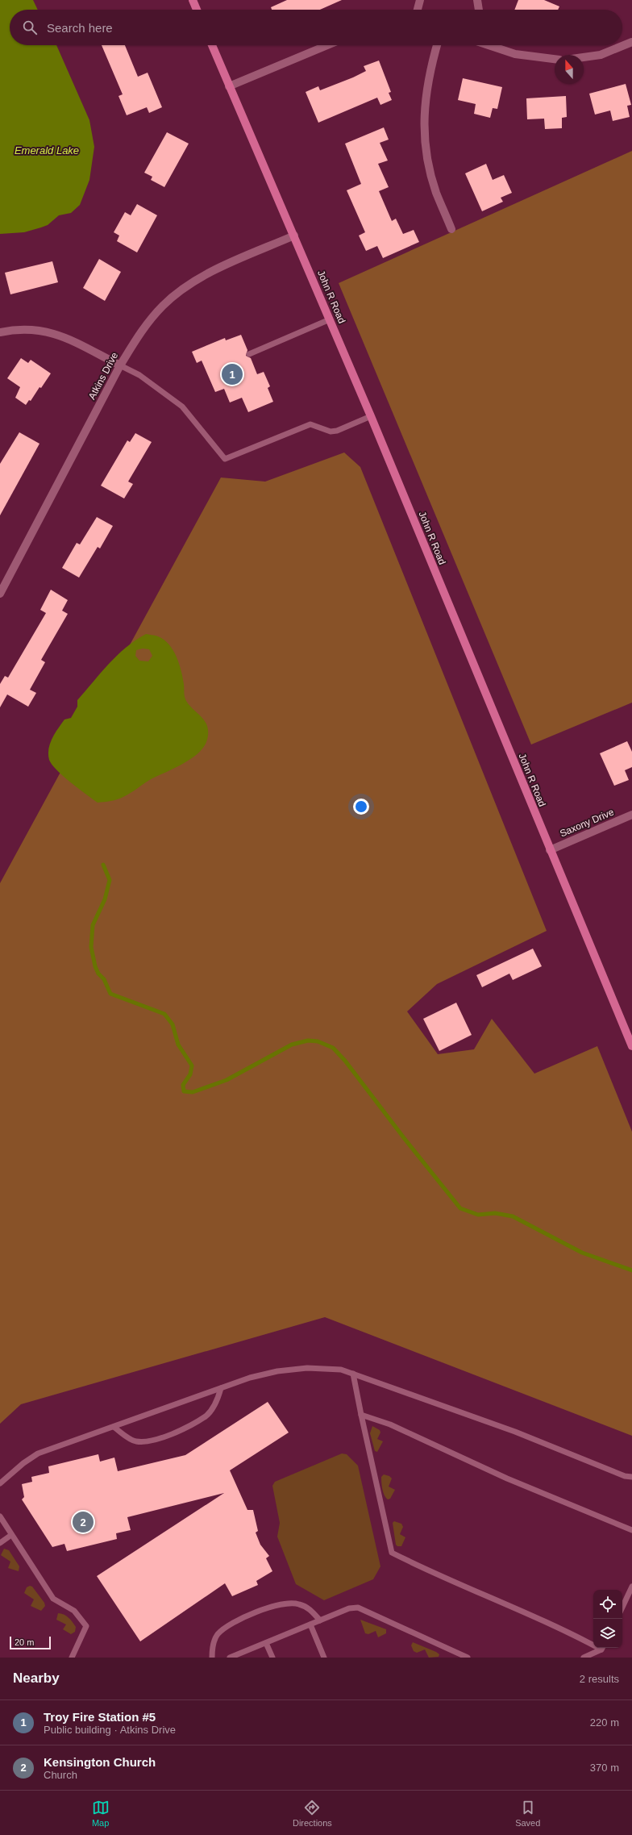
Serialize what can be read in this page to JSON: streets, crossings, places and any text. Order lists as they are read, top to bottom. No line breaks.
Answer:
{"streets":{"main road":["John R Road"],"street":["Atkins Drive","Saxony Drive"]},"crossings":[["John R Road","Atkins Drive"],["John R Road","Saxony Drive"]],"water":["Emerald Lake"],"scale_bar":"20 m","north":"top","page":{"search":"Search here","pins":["1","2"],"scale":"20 m","heading":["Nearby","2 results"],"list":[{"mark":"1","name":"Troy Fire Station #5","note":"Public building · Atkins Drive","value":"220 m"},{"mark":"2","name":"Kensington Church","note":"Church","value":"370 m"}],"nav":["Map","Directions","Saved"]}}
